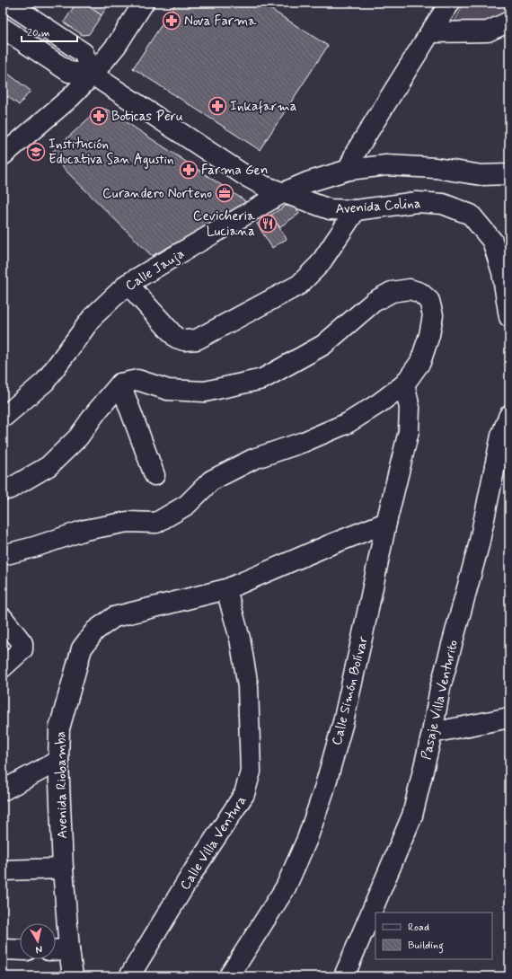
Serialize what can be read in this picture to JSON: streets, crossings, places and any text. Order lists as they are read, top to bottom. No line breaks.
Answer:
{"streets":{"street":["Avenida Colina","Calle Jauja","Calle Simón Bolívar","Pasaje Villa Venturito","Avenida Riobamba","Calle Villa Ventura"]},"crossings":[["Avenida Colina","Calle Jauja"],["Calle Simón Bolívar","Avenida Riobamba"],["Avenida Riobamba","Calle Villa Ventura"]],"places":{"pharmacy":["Nova Farma","Inkafarma","Boticas Peru","Farma Gen"],"school or university":["Institución Educativa San Agustin"],"office":["Curandero Norteno"],"restaurant":["Cevicheria Luciana"]},"legend":["Road","Building"],"scale_bar":"20 m","north":"bottom"}
